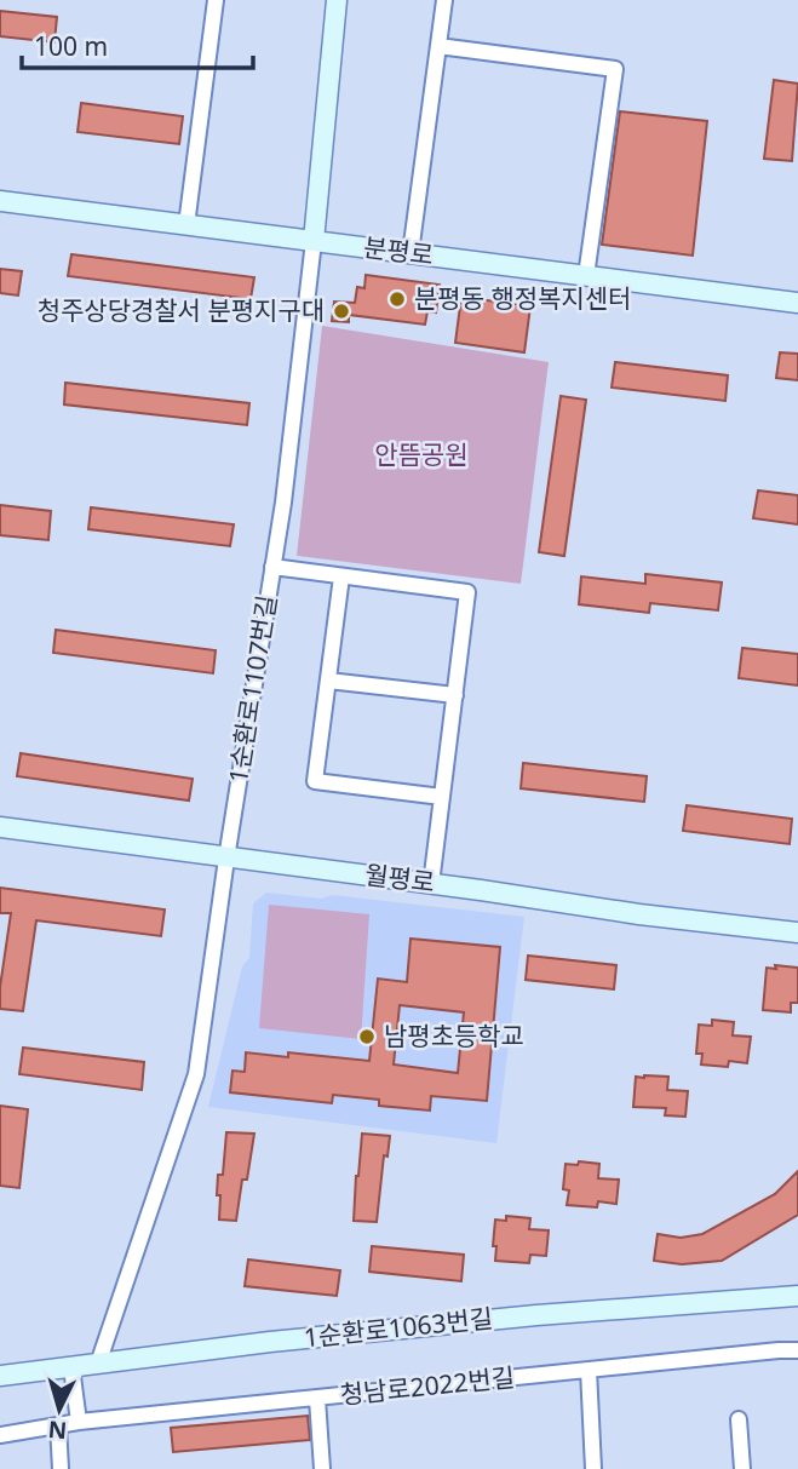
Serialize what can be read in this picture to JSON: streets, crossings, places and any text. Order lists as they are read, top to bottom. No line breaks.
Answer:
{"streets":{"street":["분평로","1순환로1107번길","월평로","1순환로1063번길","청남로2022번길"]},"crossings":[["분평로","1순환로1107번길"],["1순환로1107번길","월평로"],["1순환로1107번길","1순환로1063번길"]],"parks":["안뜸공원"],"places":["분평동 행정복지센터","청주상당경찰서 분평지구대","남평초등학교"],"scale_bar":"100 m","north":"bottom"}
